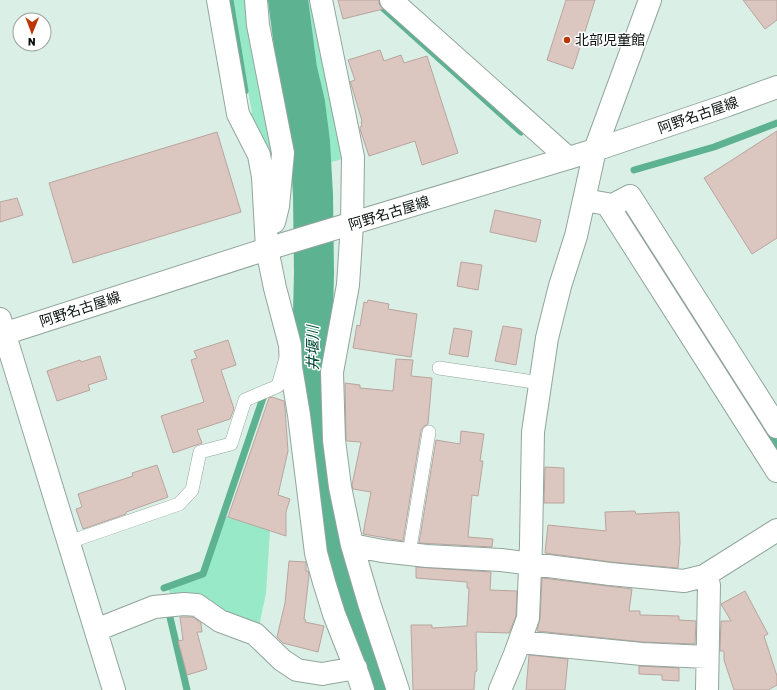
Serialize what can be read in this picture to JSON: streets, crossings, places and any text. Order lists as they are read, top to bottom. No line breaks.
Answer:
{"streets":{"street":["阿野名古屋線"]},"water":["井堰川"],"places":["北部児童館"],"north":"bottom"}
